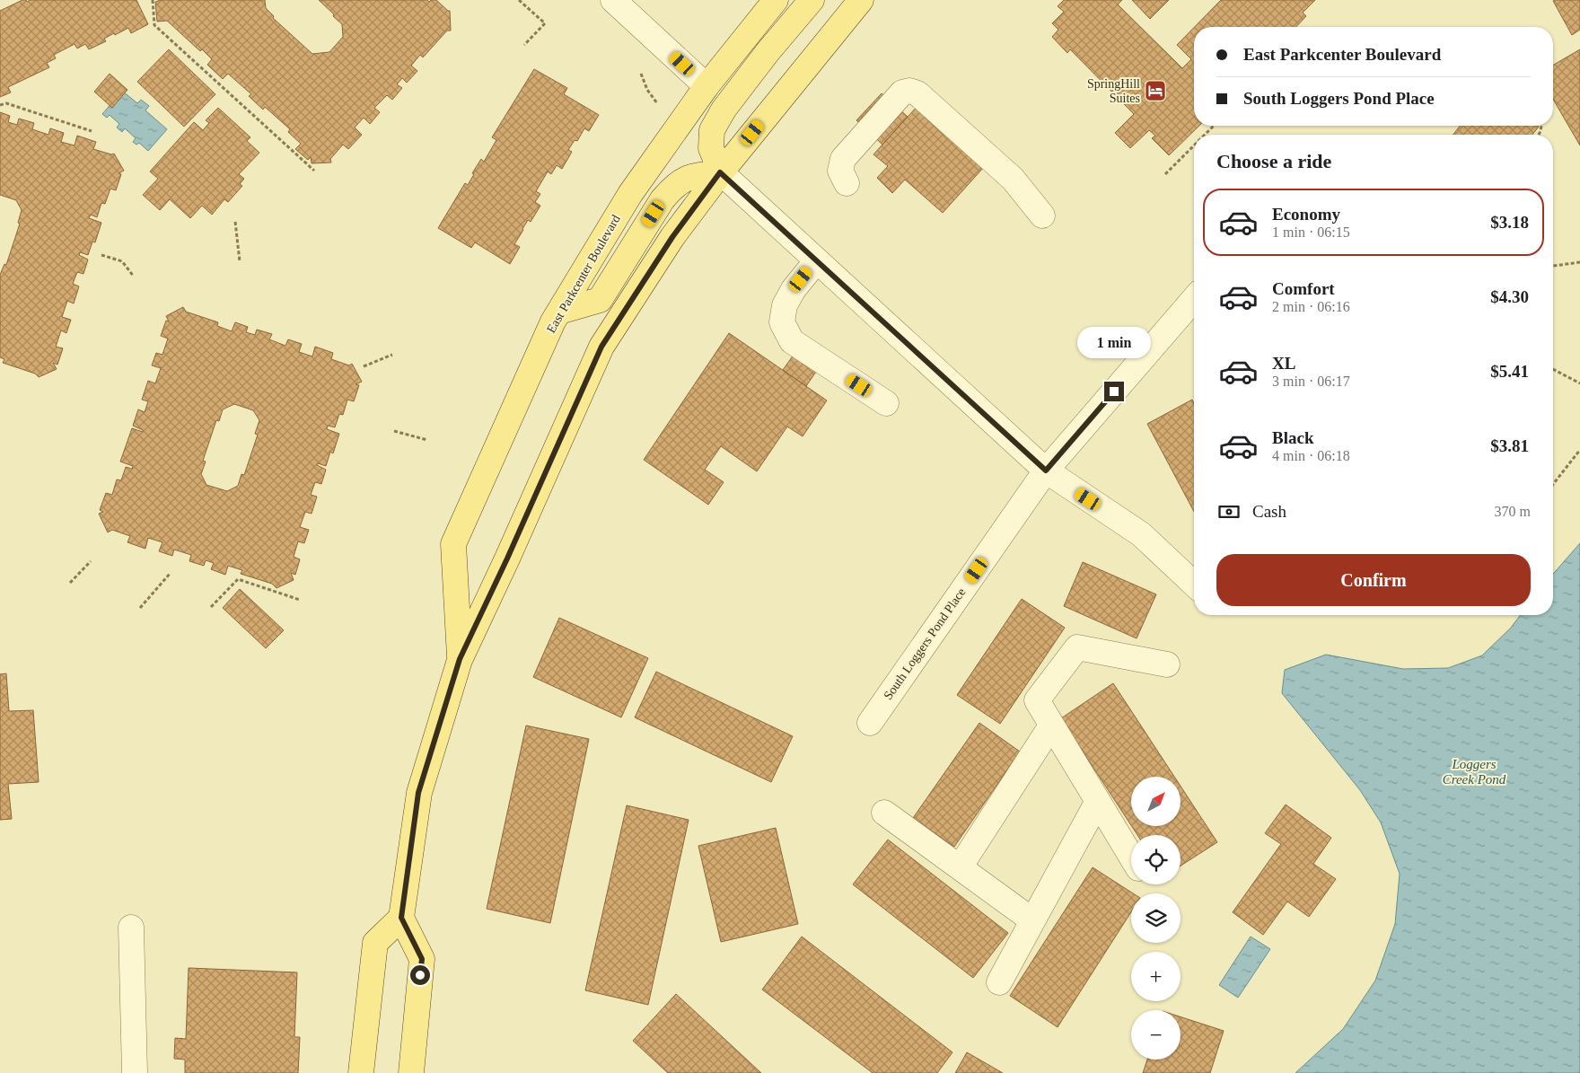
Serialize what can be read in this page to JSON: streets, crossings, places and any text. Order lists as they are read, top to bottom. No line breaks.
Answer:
{"streets":{"main road":["East Parkcenter Boulevard"],"street":["South Loggers Pond Place"]},"water":["Loggers Creek Pond"],"places":{"hotel":["SpringHill Suites"]},"north":"top right","page":{"banner":["East Parkcenter Boulevard","South Loggers Pond Place"],"heading":"Choose a ride","list":[{"name":"Economy","note":"1 min · 06:15","value":"$3.18"},{"name":"Comfort","note":"2 min · 06:16","value":"$4.30"},{"name":"XL","note":"3 min · 06:17","value":"$5.41"},{"name":"Black","note":"4 min · 06:18","value":"$3.81"}],"bubble":"1 min","pay":["Cash","370 m"],"buttons":"Confirm","map_buttons":["+","−"]}}
